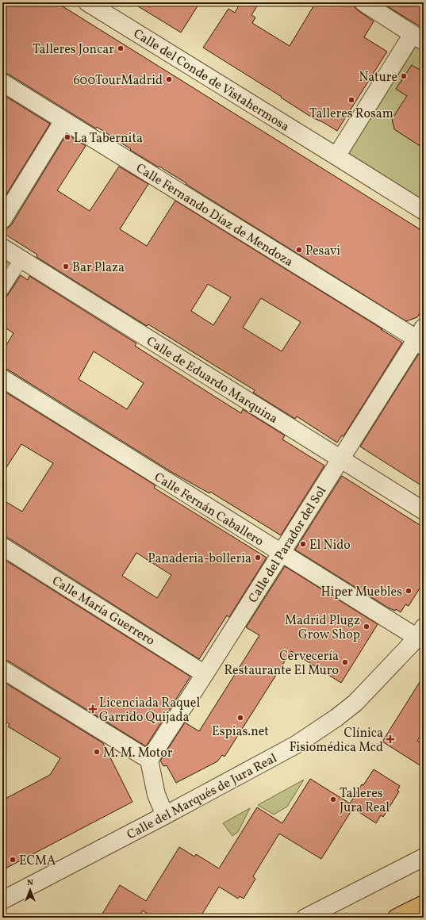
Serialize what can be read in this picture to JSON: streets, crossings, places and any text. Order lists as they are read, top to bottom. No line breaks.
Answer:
{"streets":{"street":["Calle del Conde de Vistahermosa","Calle Fernando Díaz de Mendoza","Calle de Eduardo Marquina","Calle Fernán Caballero","Calle del Parador del Sol","Calle María Guerrero","Calle del Marqués de Jura Real"]},"crossings":[["Calle Fernando Díaz de Mendoza","Calle del Parador del Sol"],["Calle de Eduardo Marquina","Calle del Parador del Sol"],["Calle Fernán Caballero","Calle del Parador del Sol"],["Calle Fernán Caballero","Calle del Marqués de Jura Real"],["Calle del Parador del Sol","Calle María Guerrero"]],"places":{"other":["Talleres Joncar","Nature","600TourMadrid","Talleres Rosam","La Tabernita","Pesavi","Bar Plaza","El Nido","Panaderia-bolleria","Hiper Muebles","Madrid Plugz Grow Shop","Cervecería Restaurante El Muro","Espias.net","M. M. Motor","Talleres Jura Real","ECMA"],"health":["Licenciada Raquel Garrido Quijada","Clínica Fisiomédica Mcd"]},"north":"top"}
